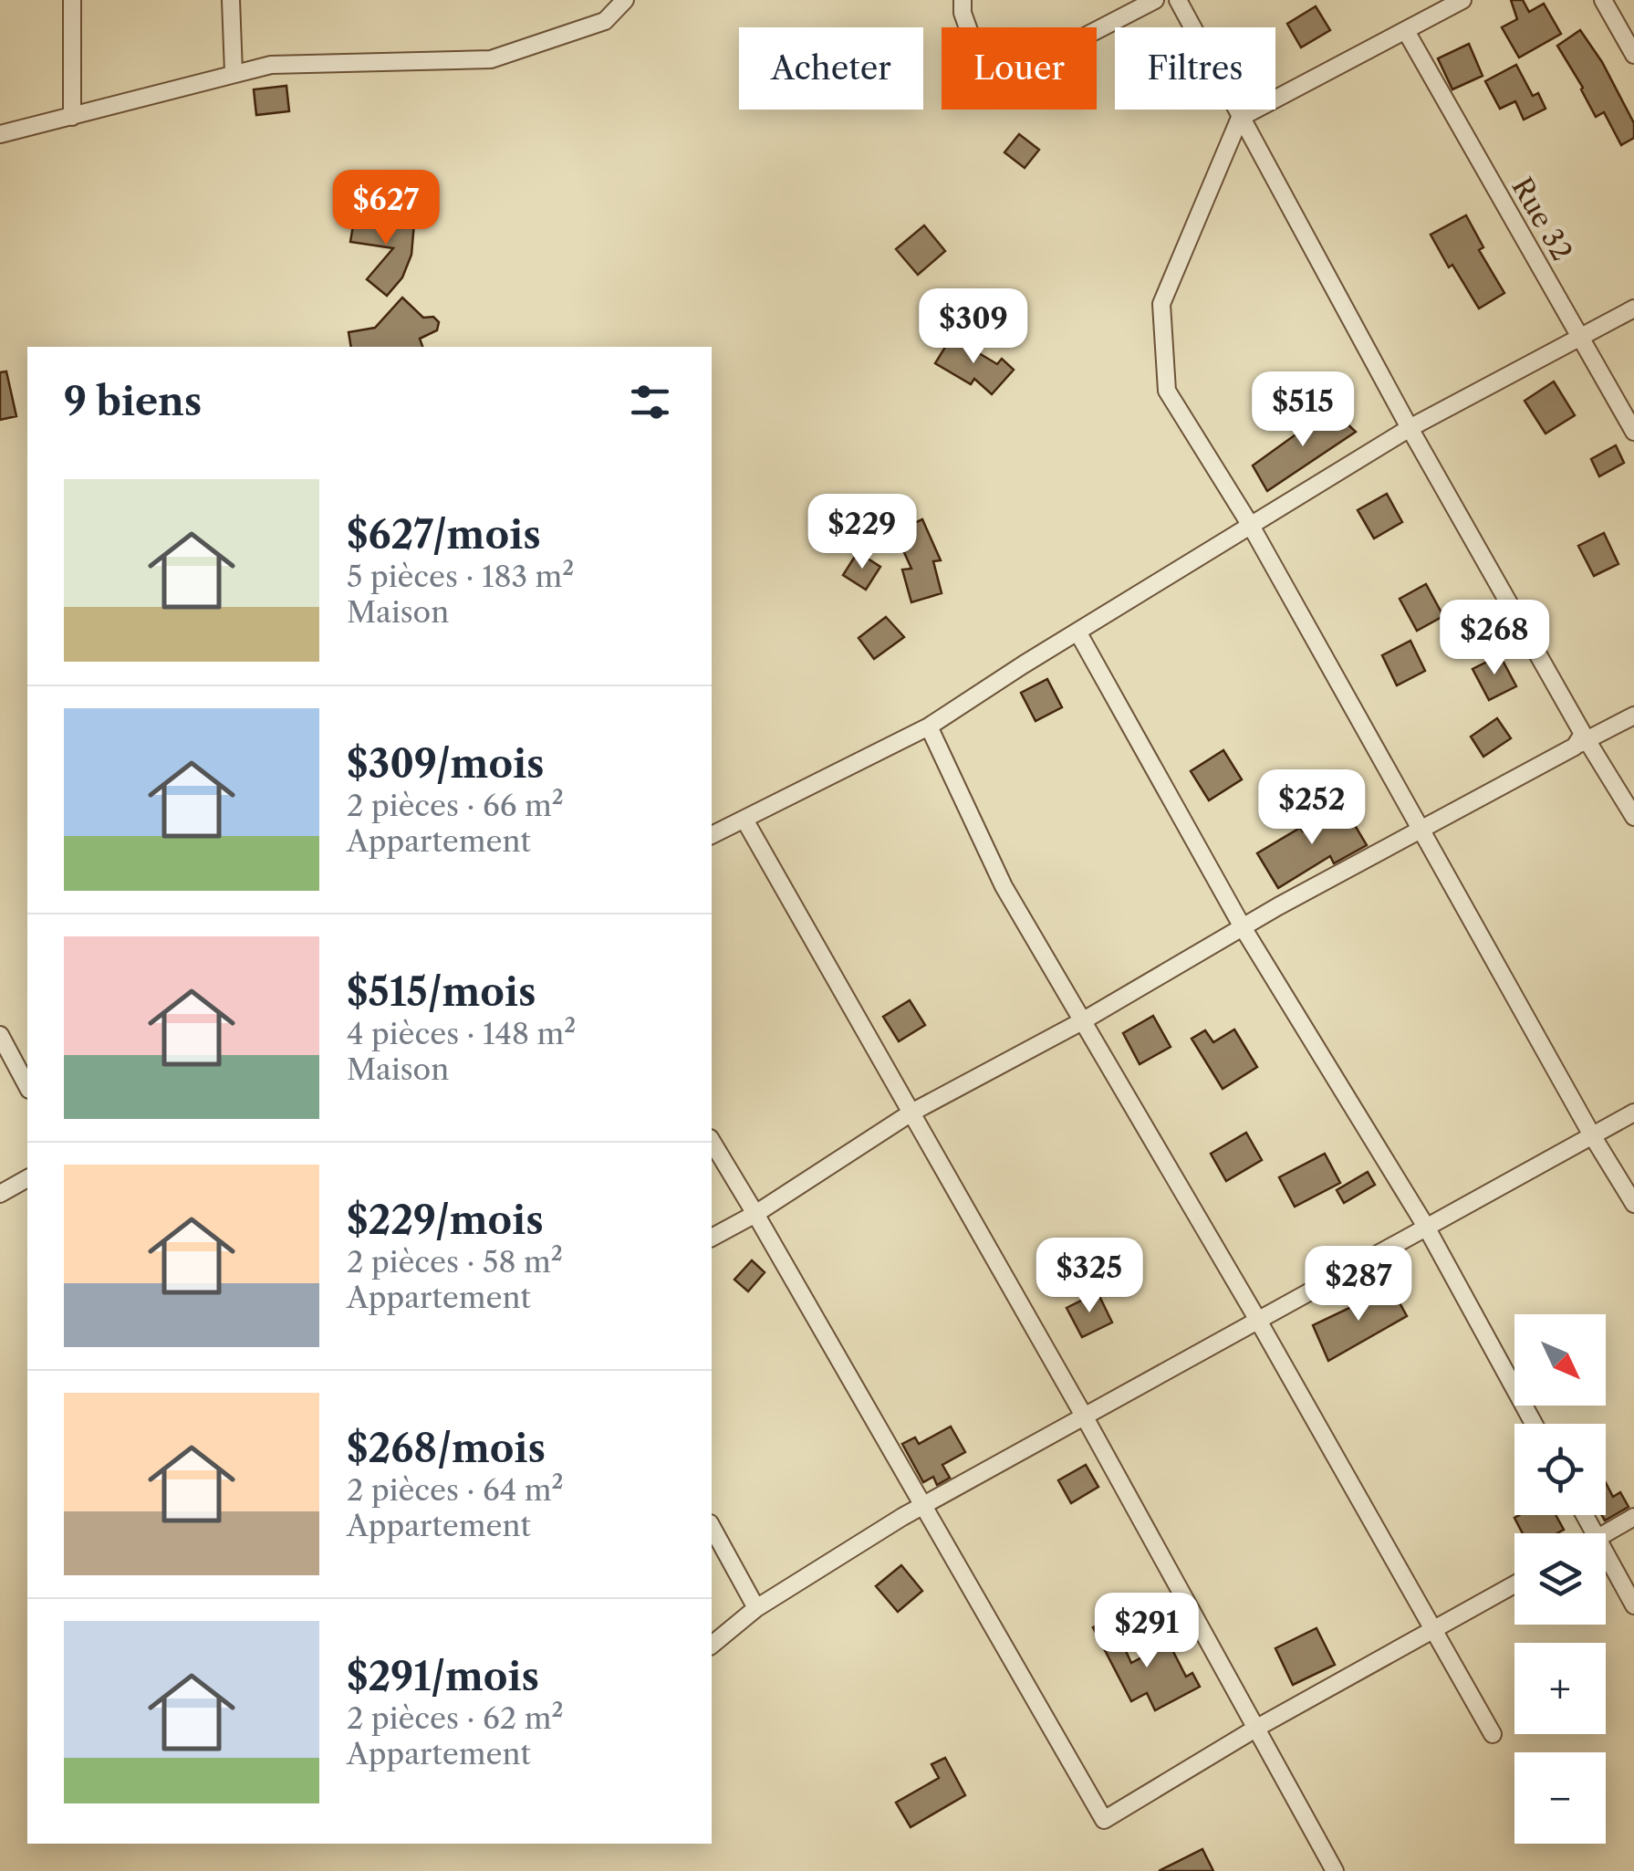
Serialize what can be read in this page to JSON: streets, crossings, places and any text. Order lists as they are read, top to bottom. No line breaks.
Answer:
{"streets":{"street":["Rue 32"]},"north":"bottom right","page":{"chip":["Acheter","Louer","Filtres"],"price":["$627","$309","$515","$229","$268","$252","$325","$287","$291"],"heading":"9 biens","list":[{"name":"$627/mois","note":"5 pièces · 183 m² · Maison"},{"name":"$309/mois","note":"2 pièces · 66 m² · Appartement"},{"name":"$515/mois","note":"4 pièces · 148 m² · Maison"},{"name":"$229/mois","note":"2 pièces · 58 m² · Appartement"},{"name":"$268/mois","note":"2 pièces · 64 m² · Appartement"},{"name":"$291/mois","note":"2 pièces · 62 m² · Appartement"}],"map_buttons":["+","−"]}}
